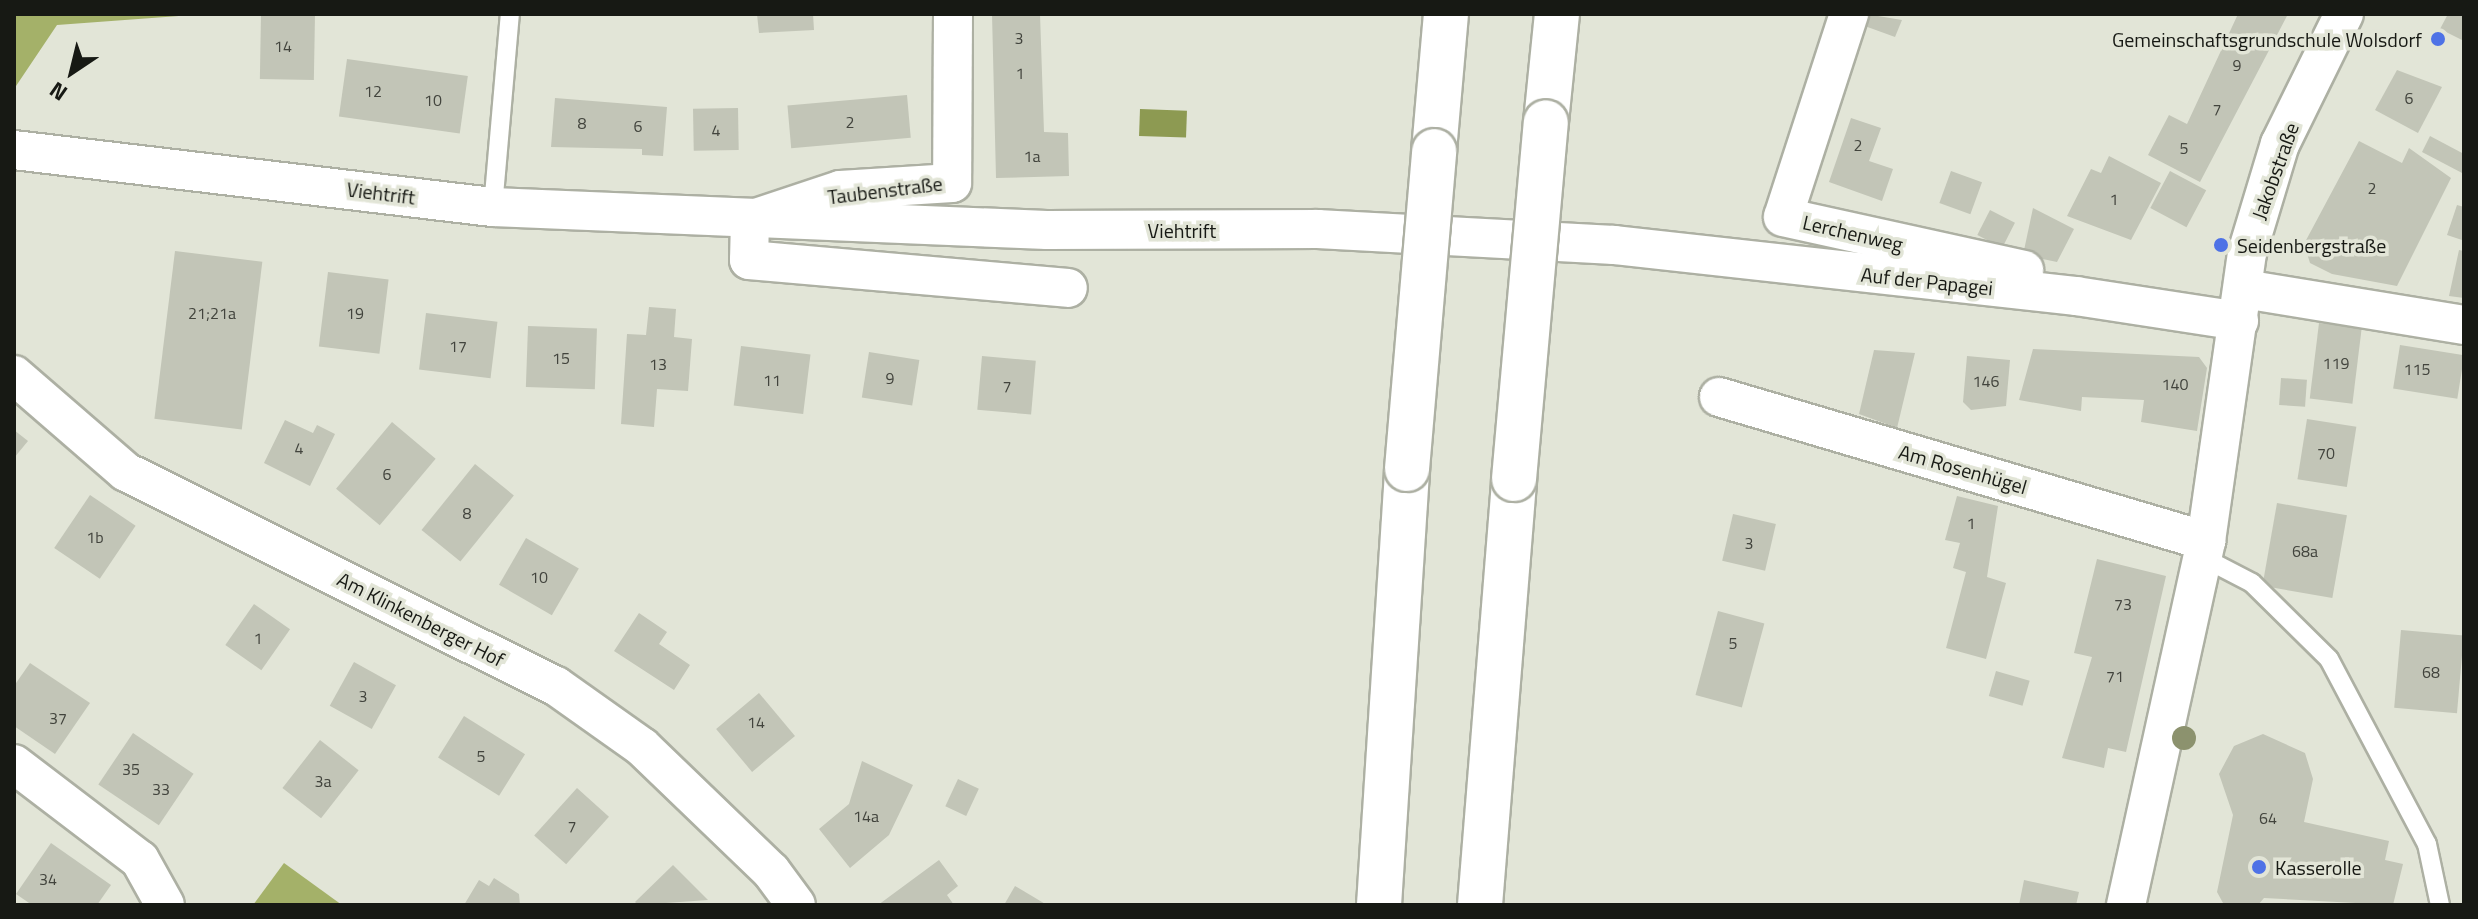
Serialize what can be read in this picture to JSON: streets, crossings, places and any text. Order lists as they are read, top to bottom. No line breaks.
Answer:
{"streets":{"street":["Jakobstraße","Taubenstraße","Viehtrift","Lerchenweg","Auf der Papagei","Am Rosenhügel","Am Klinkenberger Hof"]},"crossings":[["Jakobstraße","Auf der Papagei"],["Taubenstraße","Viehtrift"],["Viehtrift","Auf der Papagei"],["Lerchenweg","Auf der Papagei"]],"places":["Gemeinschaftsgrundschule Wolsdorf","Seidenbergstraße","Kasserolle"],"house_numbers":["3","14","9","1","12","6","10","7","2","8","6","4","2","5","1a","2","1","21;21a","19","17","15","119","13","115","9","11","146","140","7","4","70","6","8","1","1b","3","68a","10","73","1","5","68","71","3","37","14","5","35","3a","33","14a","64","7","34"],"north":"bottom left"}
